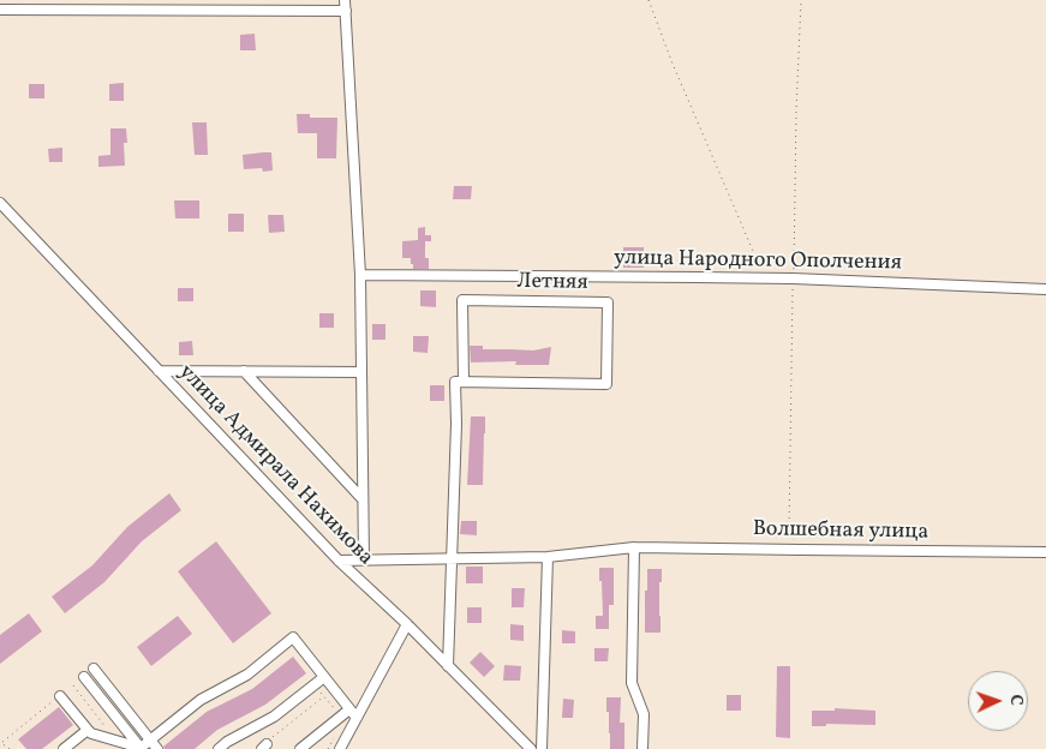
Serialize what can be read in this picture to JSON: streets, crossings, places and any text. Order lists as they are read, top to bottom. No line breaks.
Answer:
{"streets":{"street":["улица Народного Ополчения","Летняя","улица Адмирала Нахимова","Волшебная улица"]},"crossings":[["Летняя","улица Адмирала Нахимова"],["Летняя","Волшебная улица"],["улица Адмирала Нахимова","Волшебная улица"]],"north":"right"}
